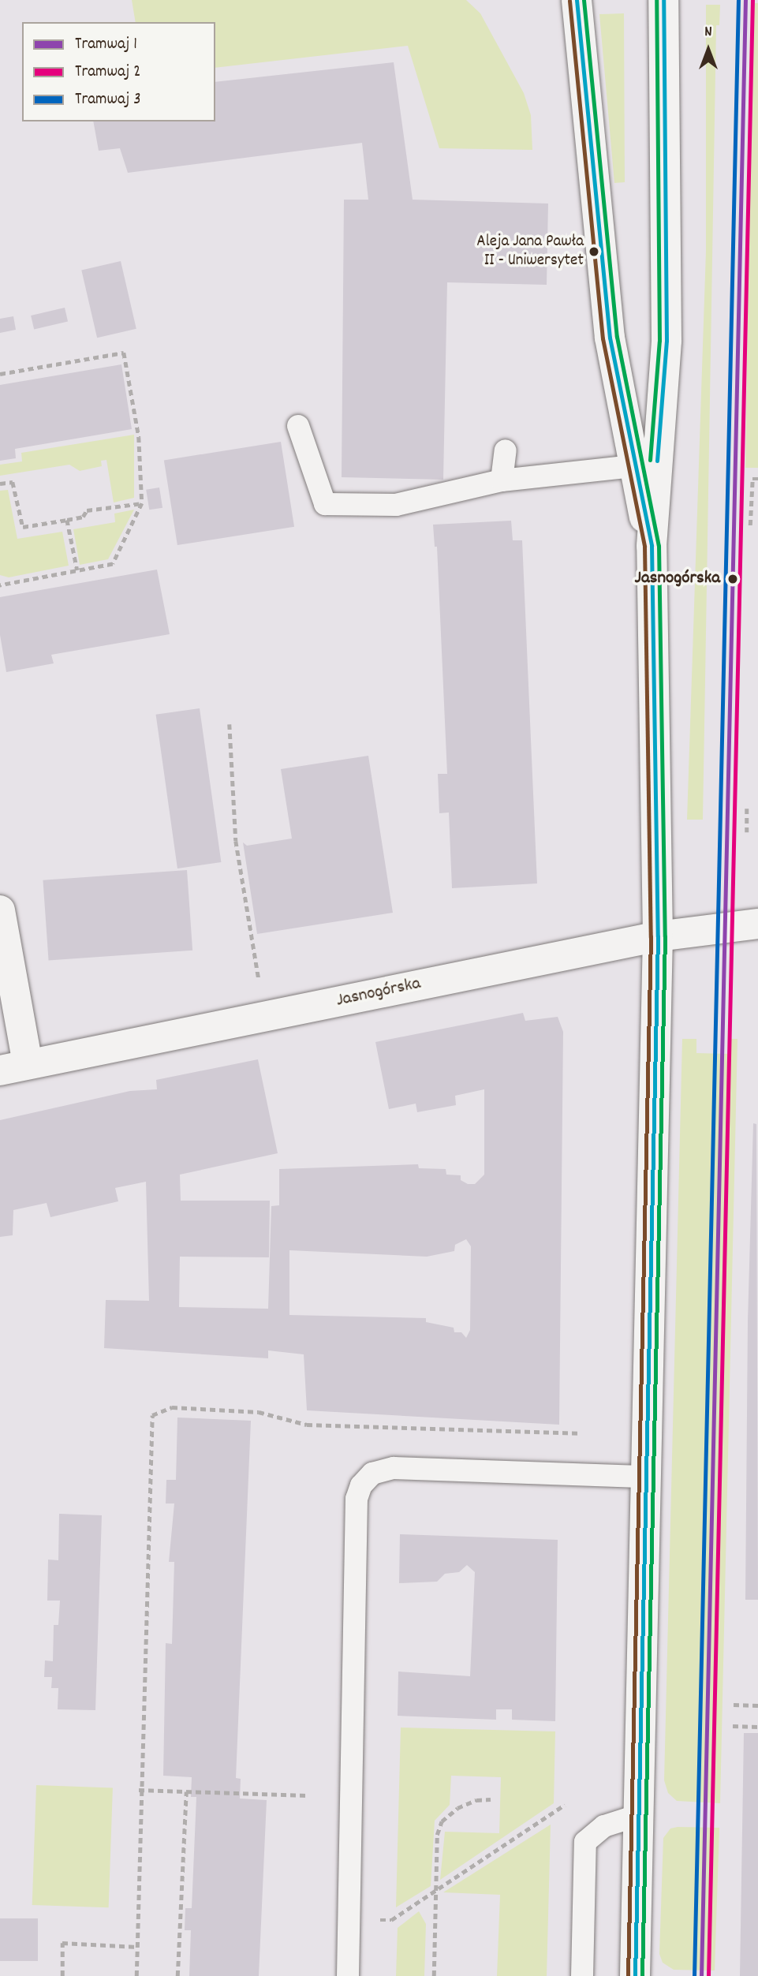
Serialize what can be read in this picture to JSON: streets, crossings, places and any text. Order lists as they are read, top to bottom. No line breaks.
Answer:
{"streets":{"street":["Jasnogórska"]},"places":["Aleja Jana Pawła II - Uniwersytet","Jasnogórska"],"lines":["tram line 1","tram line 2","tram line 3"],"legend":["Tramwaj 1","Tramwaj 2","Tramwaj 3"],"north":"top"}
